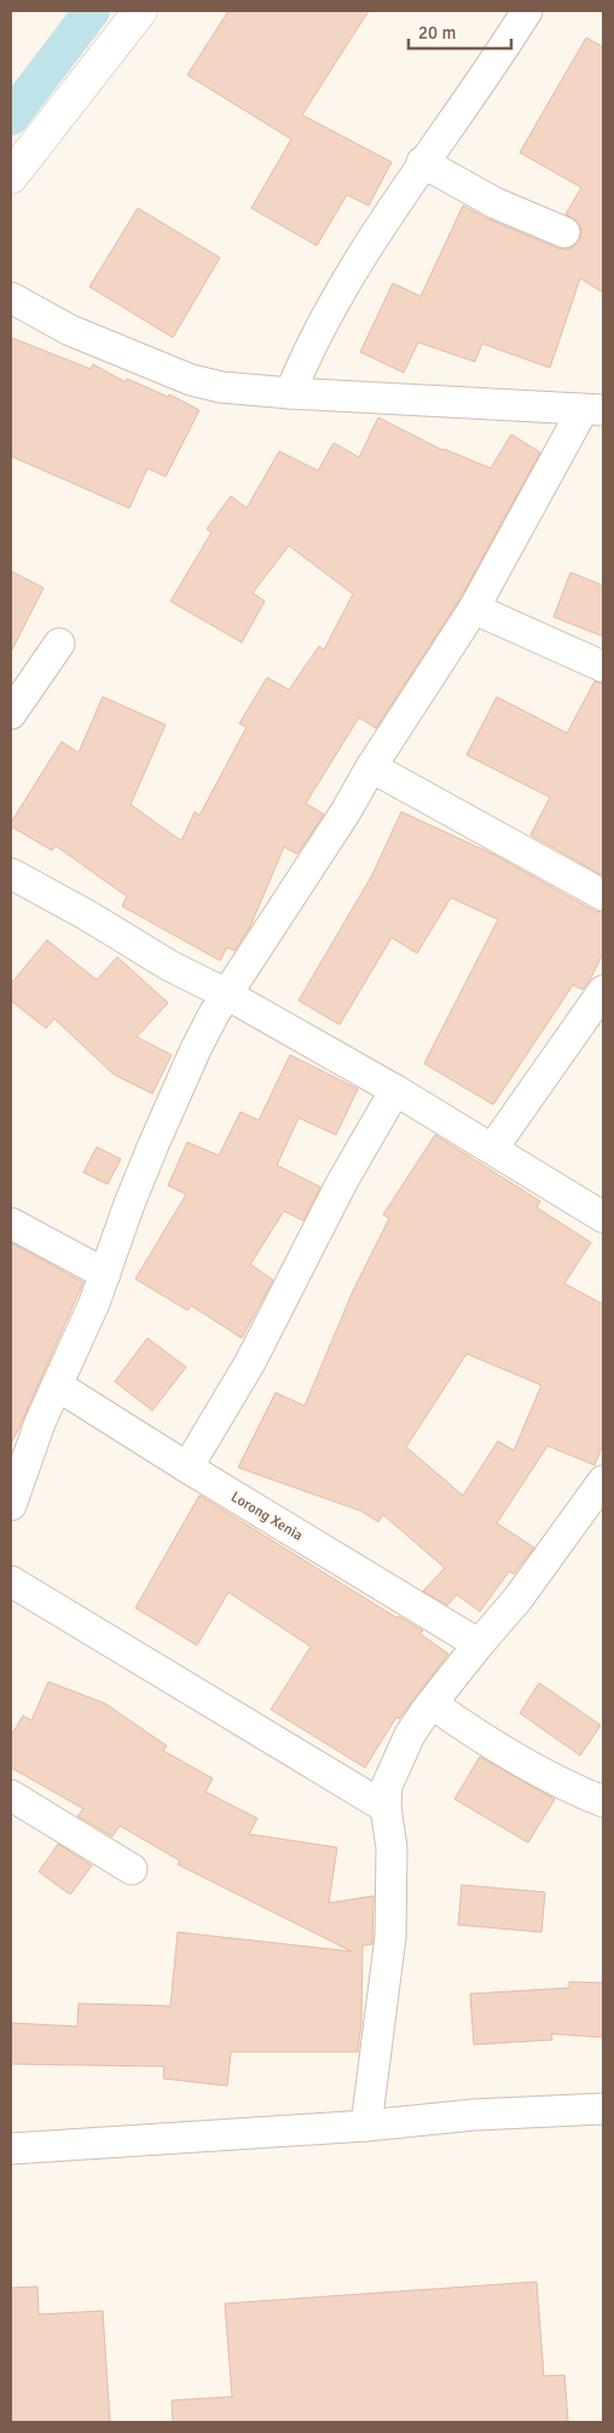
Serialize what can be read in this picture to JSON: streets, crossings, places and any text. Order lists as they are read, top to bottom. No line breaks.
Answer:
{"streets":{"street":["Lorong Xenia"]},"scale_bar":"20 m"}
